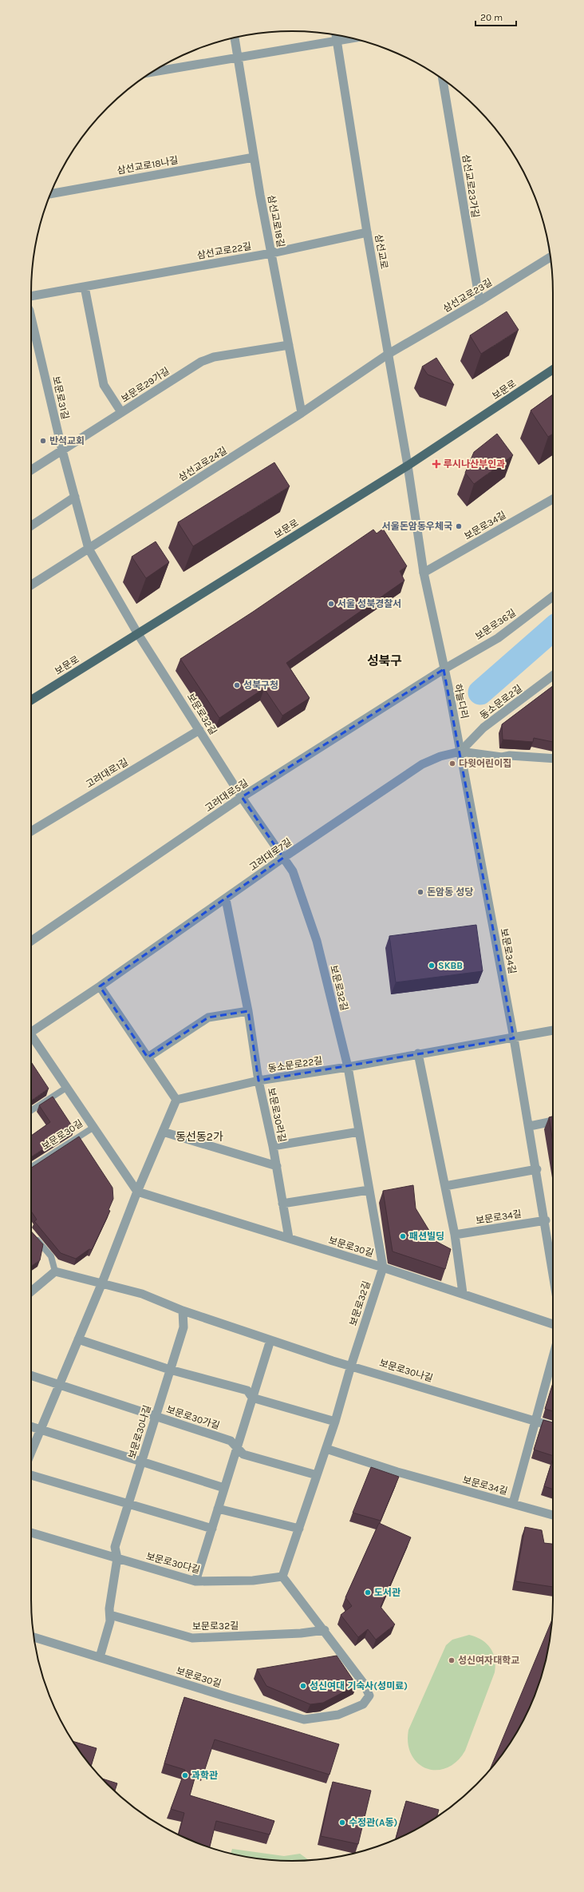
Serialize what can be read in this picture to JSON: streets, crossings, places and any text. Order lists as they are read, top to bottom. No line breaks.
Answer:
{"streets":{"main road":["보문로"],"street":["삼선교로18나길","삼선교로23가길","삼선교로18길","삼선교로22길","삼선교로","삼선교로23길","보문로29가길","보문로31길","삼선교로24길","보문로34길","보문로36길","하늘다리","동소문로2길","보문로32길","고려대로1길","고려대로5길","고려대로7길","동소문로22길","보문로30라길","보문로30길","보문로30나길","보문로30가길","보문로30다길"]},"crossings":[["삼선교로18나길","삼선교로18길"],["삼선교로23가길","삼선교로23길"],["삼선교로18길","삼선교로22길"],["삼선교로18길","보문로29가길"],["삼선교로18길","삼선교로24길"],["삼선교로22길","삼선교로"],["삼선교로","삼선교로23길"],["삼선교로","보문로"],["삼선교로","삼선교로24길"],["삼선교로23길","삼선교로24길"],["보문로29가길","보문로31길"],["보문로","보문로31길"],["보문로","보문로32길"],["보문로31길","삼선교로24길"],["보문로31길","보문로32길"],["보문로34길","하늘다리"],["보문로34길","동소문로2길"],["보문로34길","보문로32길"],["보문로34길","고려대로7길"],["보문로34길","동소문로22길"],["보문로34길","보문로30나길"],["보문로36길","하늘다리"],["보문로36길","고려대로5길"],["하늘다리","고려대로5길"],["동소문로2길","고려대로7길"],["보문로32길","고려대로1길"],["보문로32길","고려대로5길"],["보문로32길","고려대로7길"],["보문로32길","동소문로22길"],["보문로32길","보문로30길"],["보문로32길","보문로30나길"],["보문로32길","보문로30가길"],["보문로32길","보문로30다길"],["고려대로7길","보문로30라길"],["동소문로22길","보문로30라길"],["보문로30라길","보문로30길"],["보문로30나길","보문로30가길"],["보문로30나길","보문로30다길"]],"districts":["성북구","동선동2가"],"places":{"other":["반석교회","서울돈암동우체국","서울 성북경찰서","성북구청","다윗어린이집","돈암동 성당","SKBB","패션빌딩","도서관","성신여자대학교","성신여대 기숙사(성미료)","과학관","수정관(A동)"],"health":["루시나산부인과"]},"scale_bar":"20 m"}
